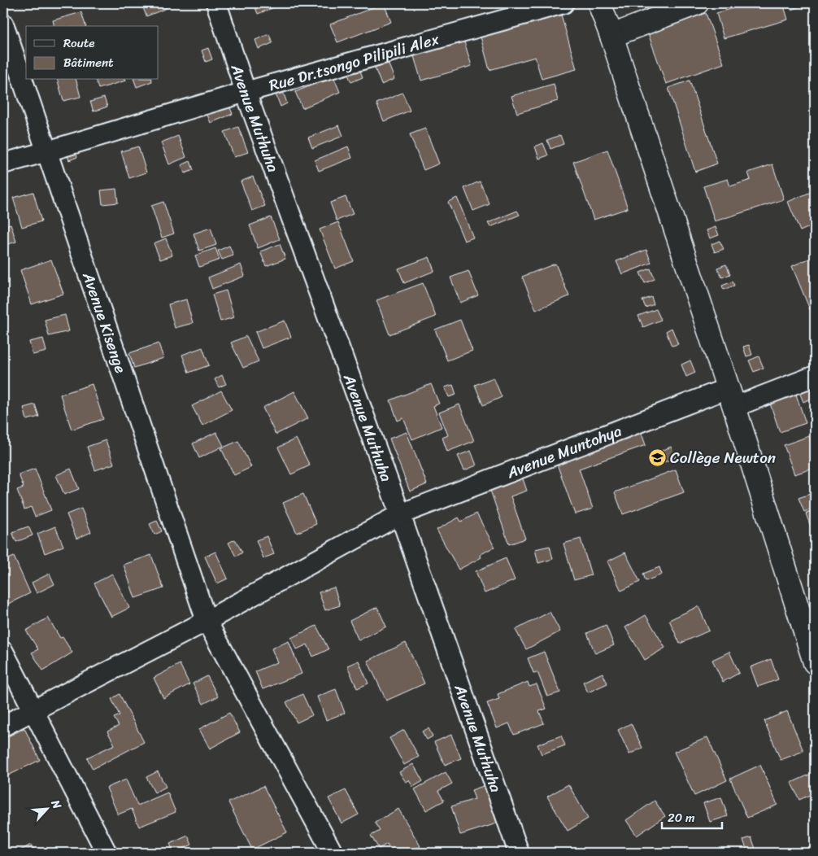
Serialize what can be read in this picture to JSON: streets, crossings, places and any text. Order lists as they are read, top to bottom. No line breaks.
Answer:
{"streets":{"street":["Rue Dr.tsongo Pilipili Alex","Avenue Muthuha","Avenue Kisenge","Avenue Muntohya"]},"crossings":[["Rue Dr.tsongo Pilipili Alex","Avenue Muthuha"],["Rue Dr.tsongo Pilipili Alex","Avenue Kisenge"],["Avenue Muthuha","Avenue Muntohya"],["Avenue Kisenge","Avenue Muntohya"]],"places":{"school or university":["Collège Newton"]},"legend":["Route","Bâtiment"],"scale_bar":"20 m","north":"top right"}
